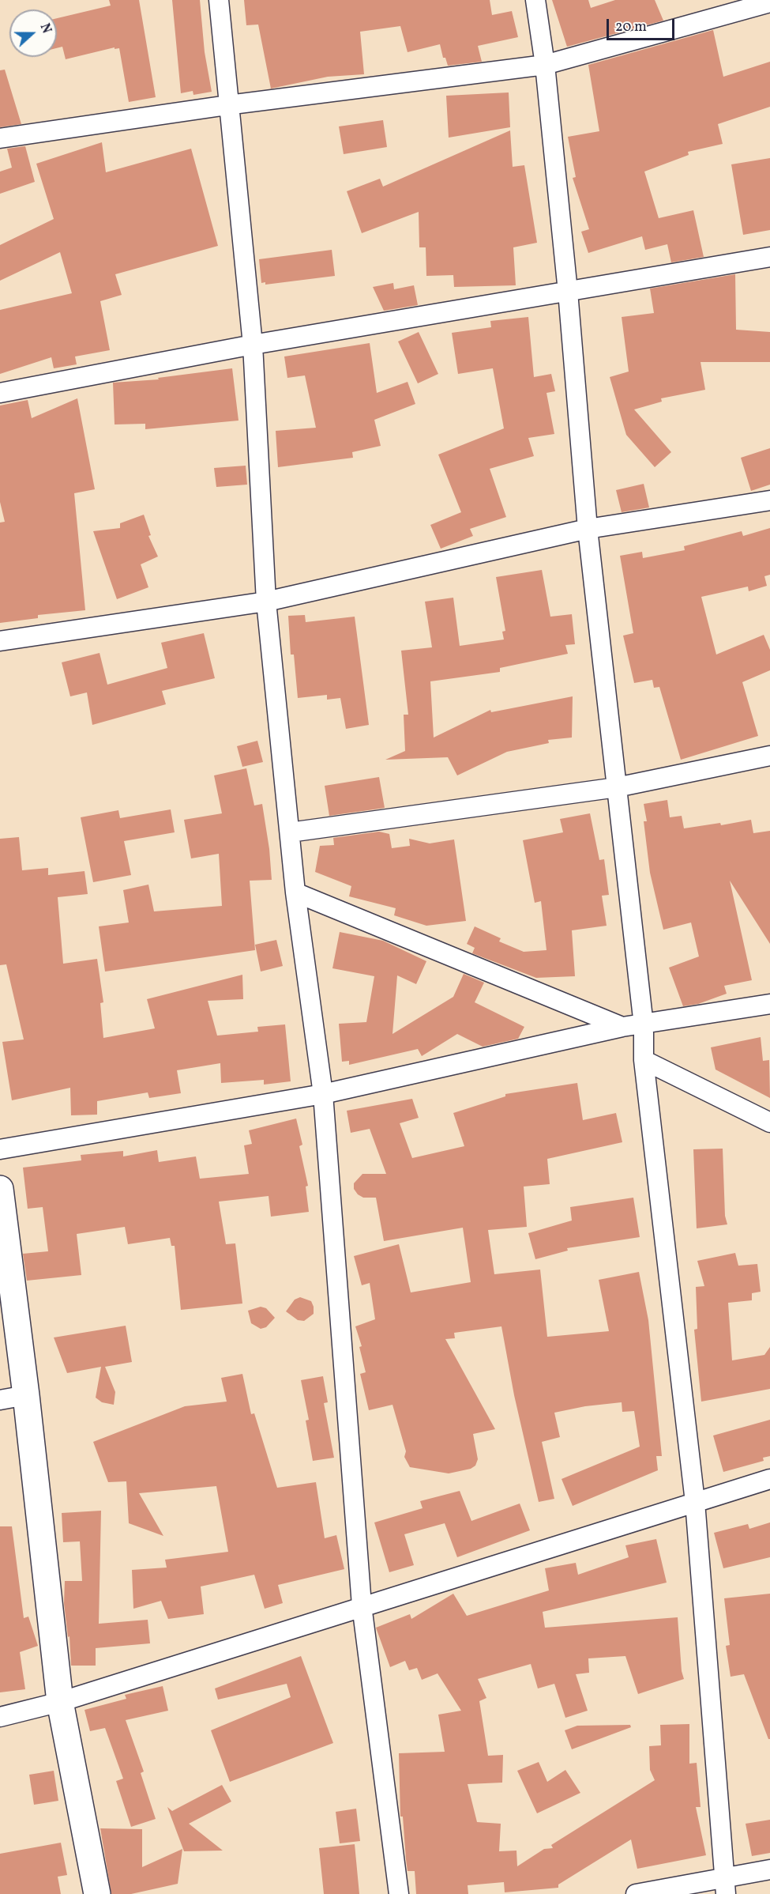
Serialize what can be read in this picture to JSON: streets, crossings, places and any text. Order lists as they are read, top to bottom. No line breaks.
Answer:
{"scale_bar":"20 m","north":"right"}
